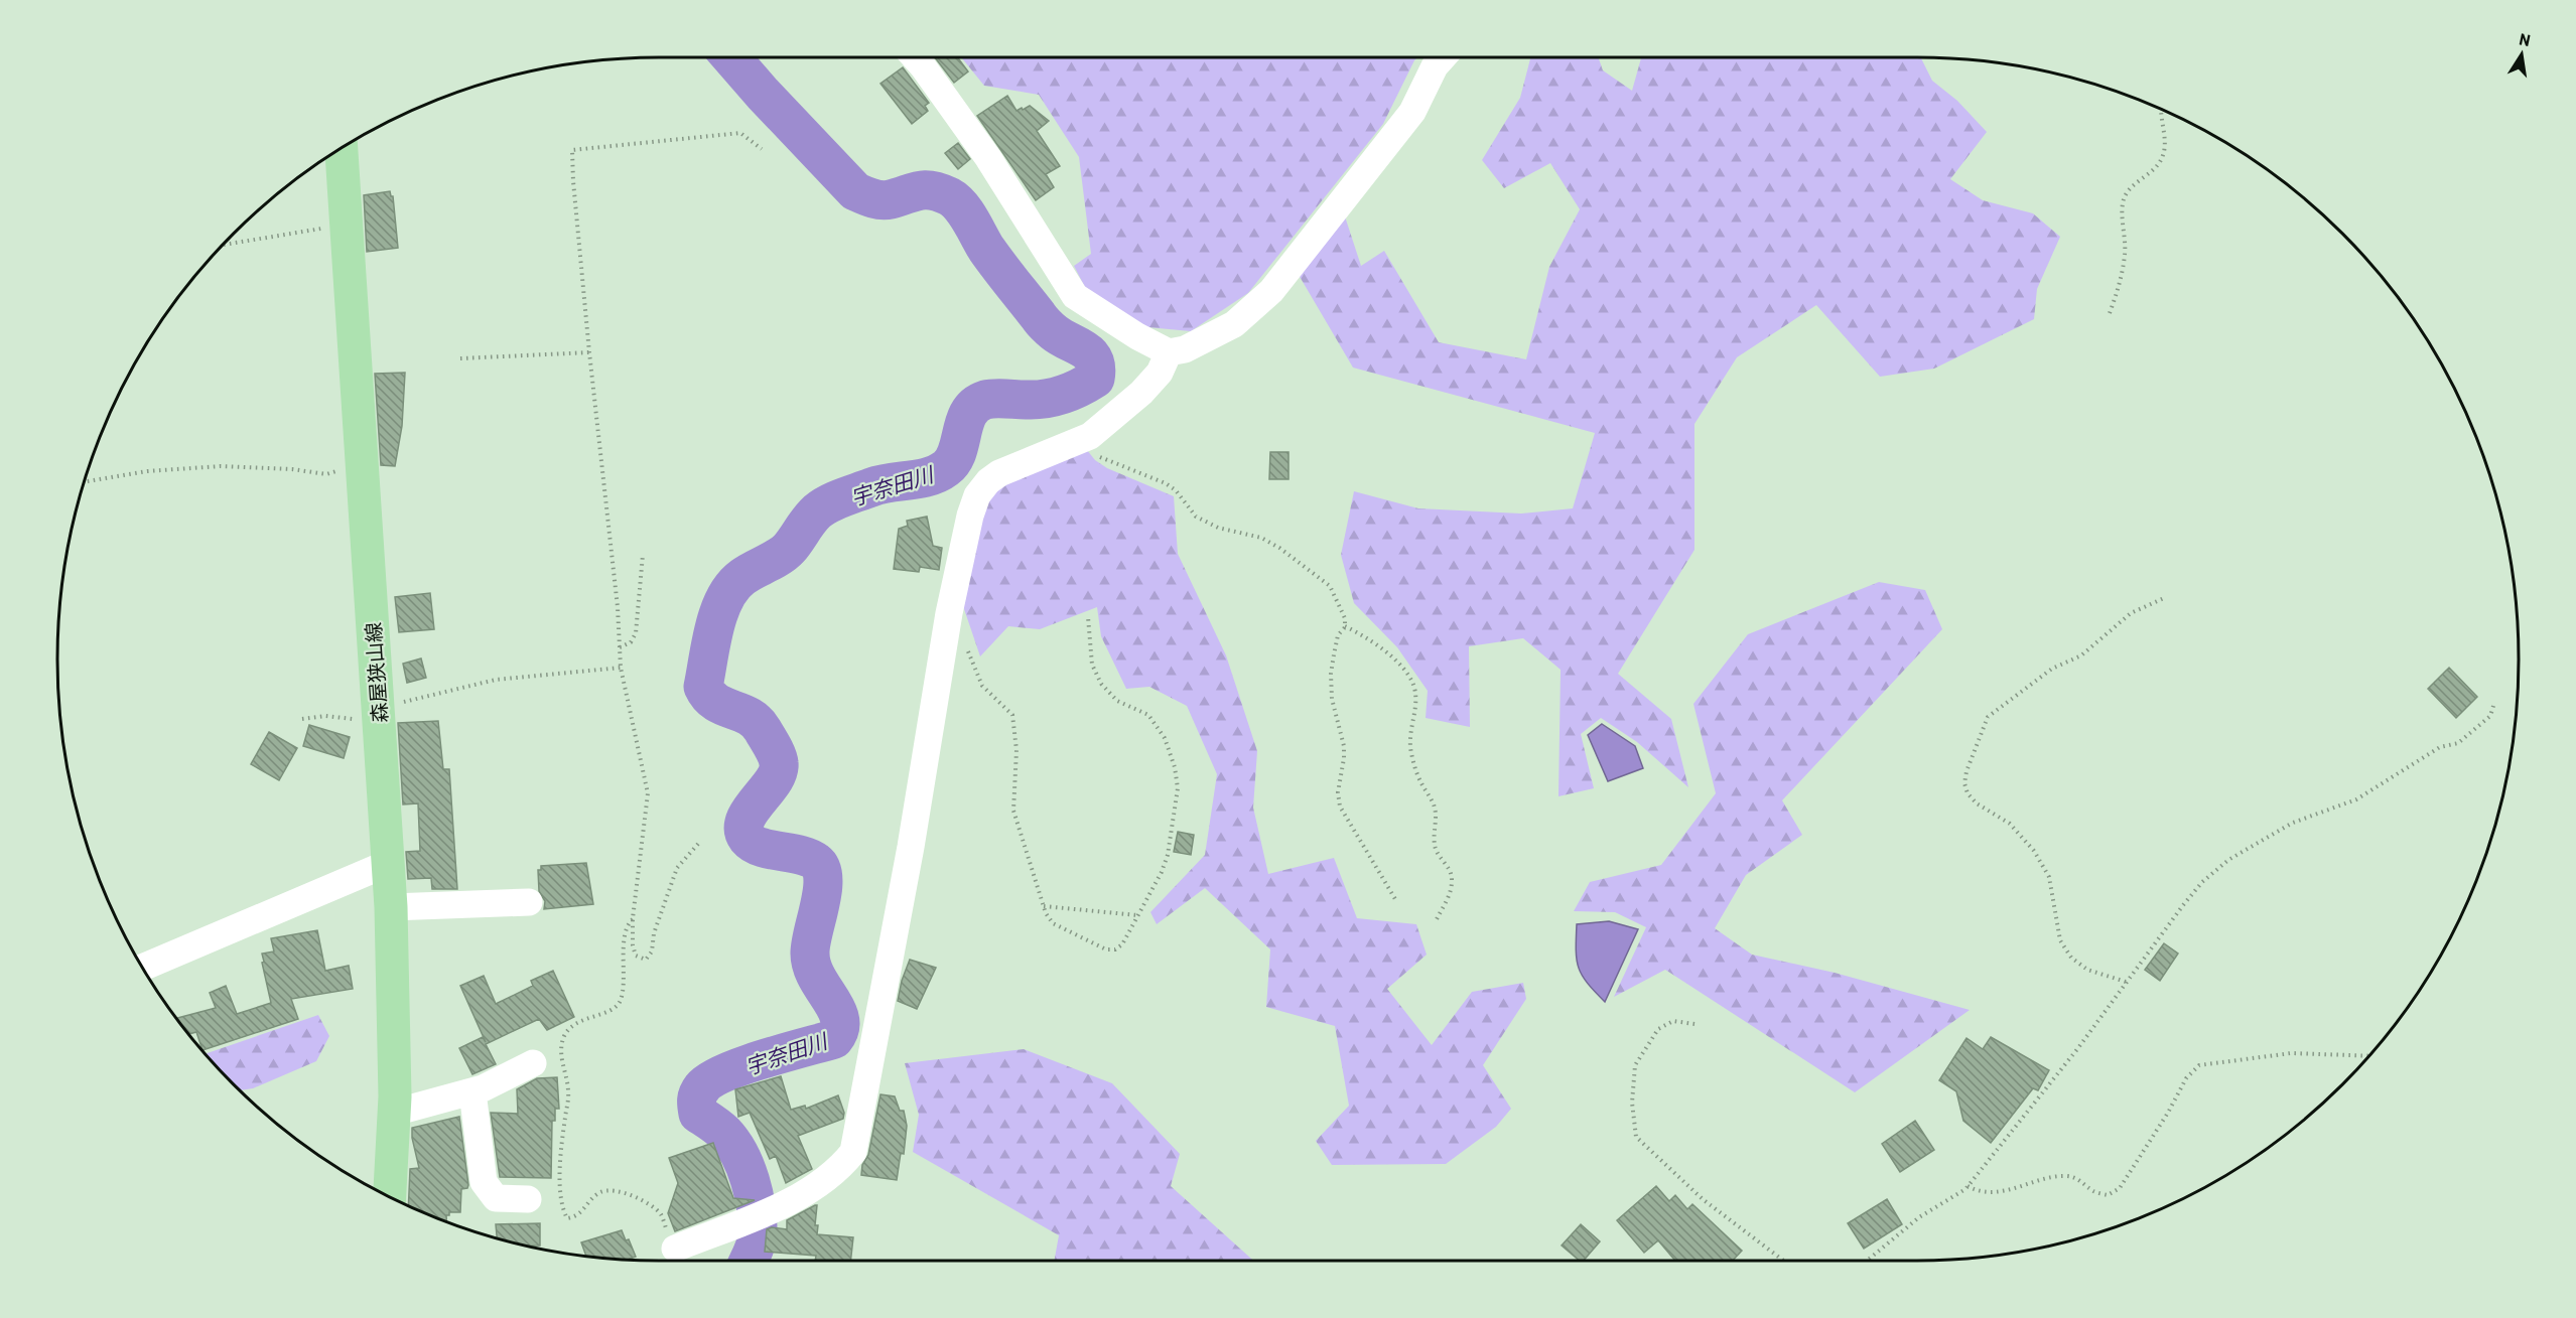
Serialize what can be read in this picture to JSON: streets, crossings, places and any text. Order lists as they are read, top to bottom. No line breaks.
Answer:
{"streets":{"main road":["森屋狭山線"]},"water":["宇奈田川"],"north":"top"}
